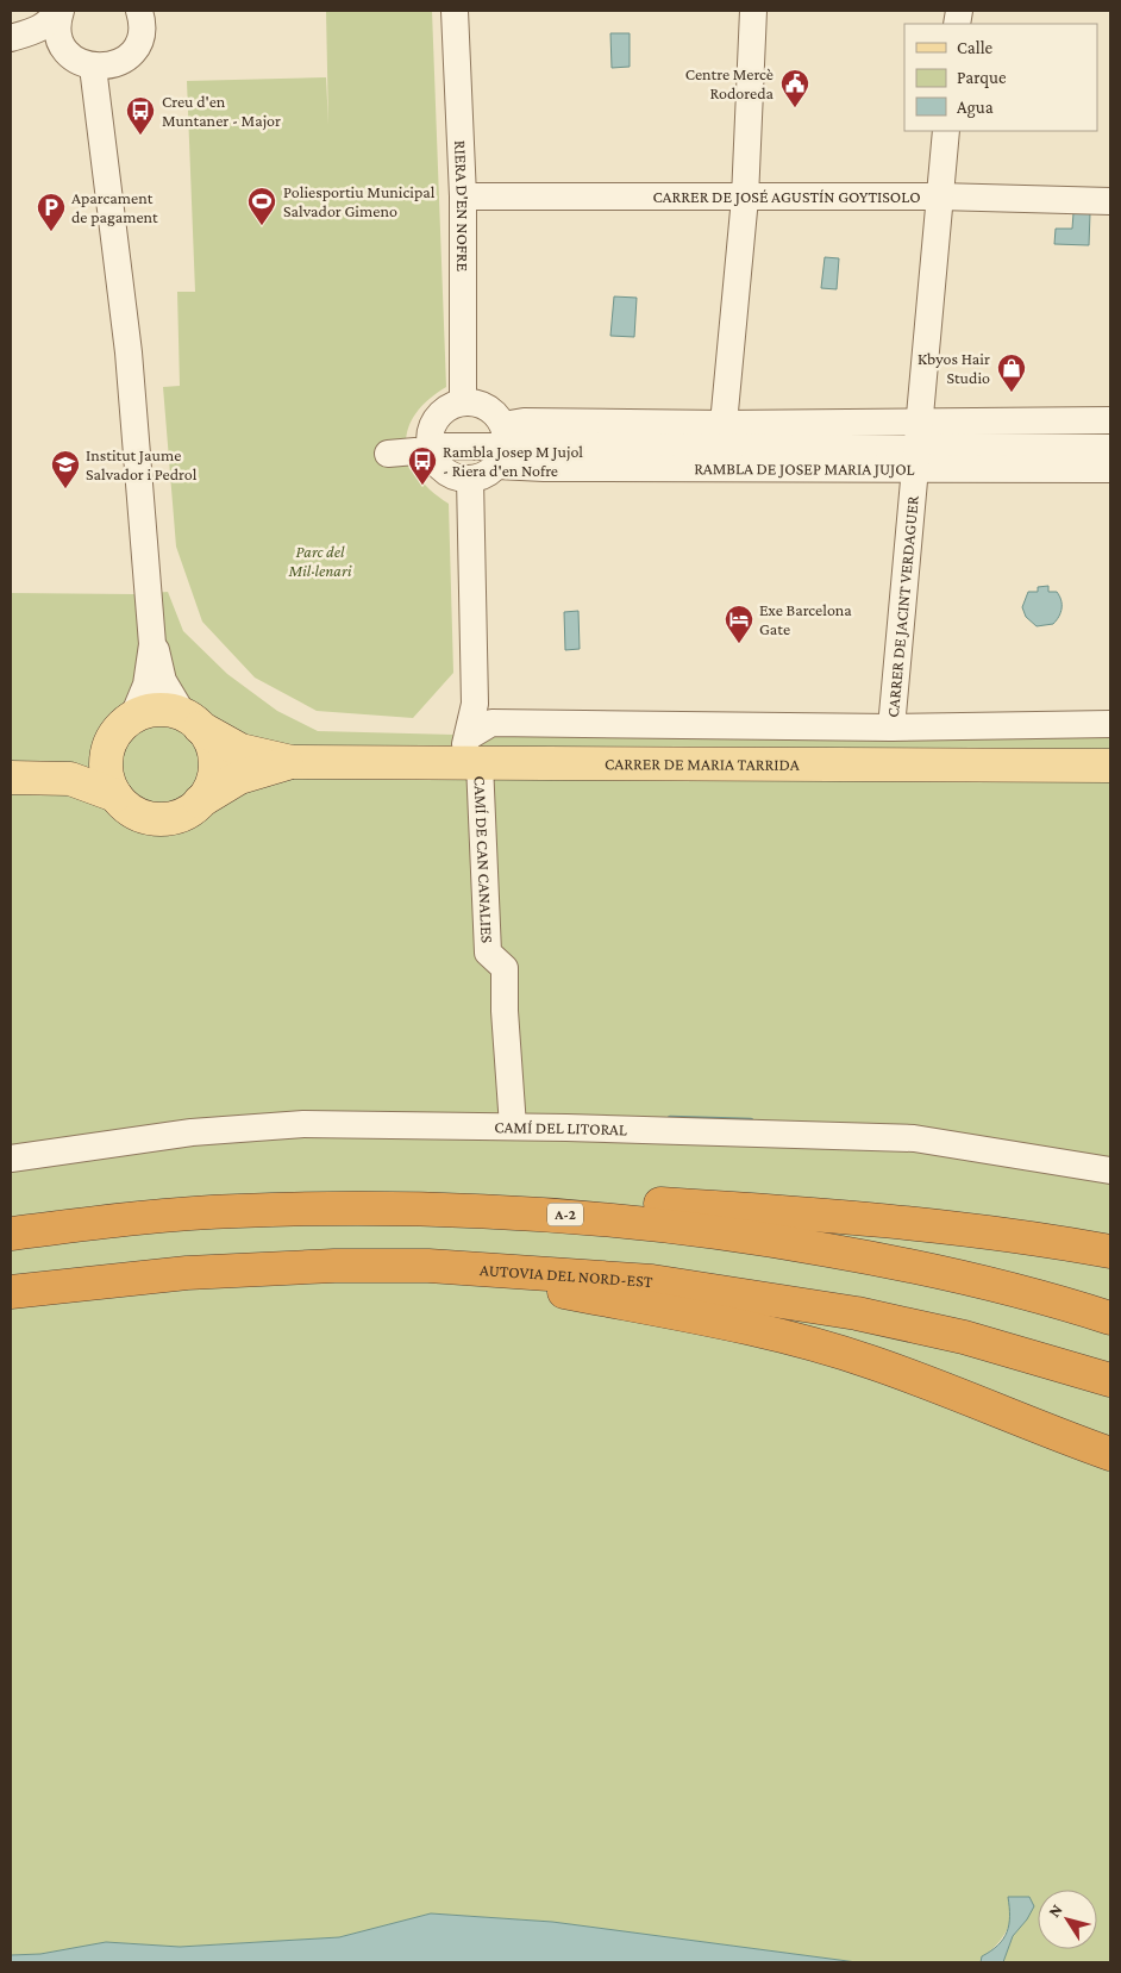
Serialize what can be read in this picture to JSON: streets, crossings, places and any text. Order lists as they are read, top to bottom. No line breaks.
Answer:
{"streets":{"highway":["A-2","AUTOVIA DEL NORD-EST"],"main road":["CARRER DE MARIA TARRIDA"],"street":["CARRER DE JOSÉ AGUSTÍN GOYTISOLO","RIERA D'EN NOFRE","RAMBLA DE JOSEP MARIA JUJOL","CARRER DE JACINT VERDAGUER","CAMÍ DE CAN CANALIES","CAMÍ DEL LITORAL"]},"crossings":[["CARRER DE JOSÉ AGUSTÍN GOYTISOLO","RIERA D'EN NOFRE"],["CARRER DE JOSÉ AGUSTÍN GOYTISOLO","CARRER DE JACINT VERDAGUER"],["RIERA D'EN NOFRE","RAMBLA DE JOSEP MARIA JUJOL"],["RAMBLA DE JOSEP MARIA JUJOL","CARRER DE JACINT VERDAGUER"],["CARRER DE MARIA TARRIDA","CAMÍ DE CAN CANALIES"],["CAMÍ DE CAN CANALIES","CAMÍ DEL LITORAL"]],"parks":["Parc del Mil·lenari"],"places":{"public building":["Centre Mercè Rodoreda"],"bus stop":["Creu d'en Muntaner - Major","Rambla Josep M Jujol - Riera d'en Nofre"],"sports":["Poliesportiu Municipal Salvador Gimeno"],"parking":["Aparcament de pagament"],"shop":["Kbyos Hair Studio"],"school or university":["Institut Jaume Salvador i Pedrol"],"hotel":["Exe Barcelona Gate"]},"legend":["Calle","Parque","Agua"],"north":"top left"}
